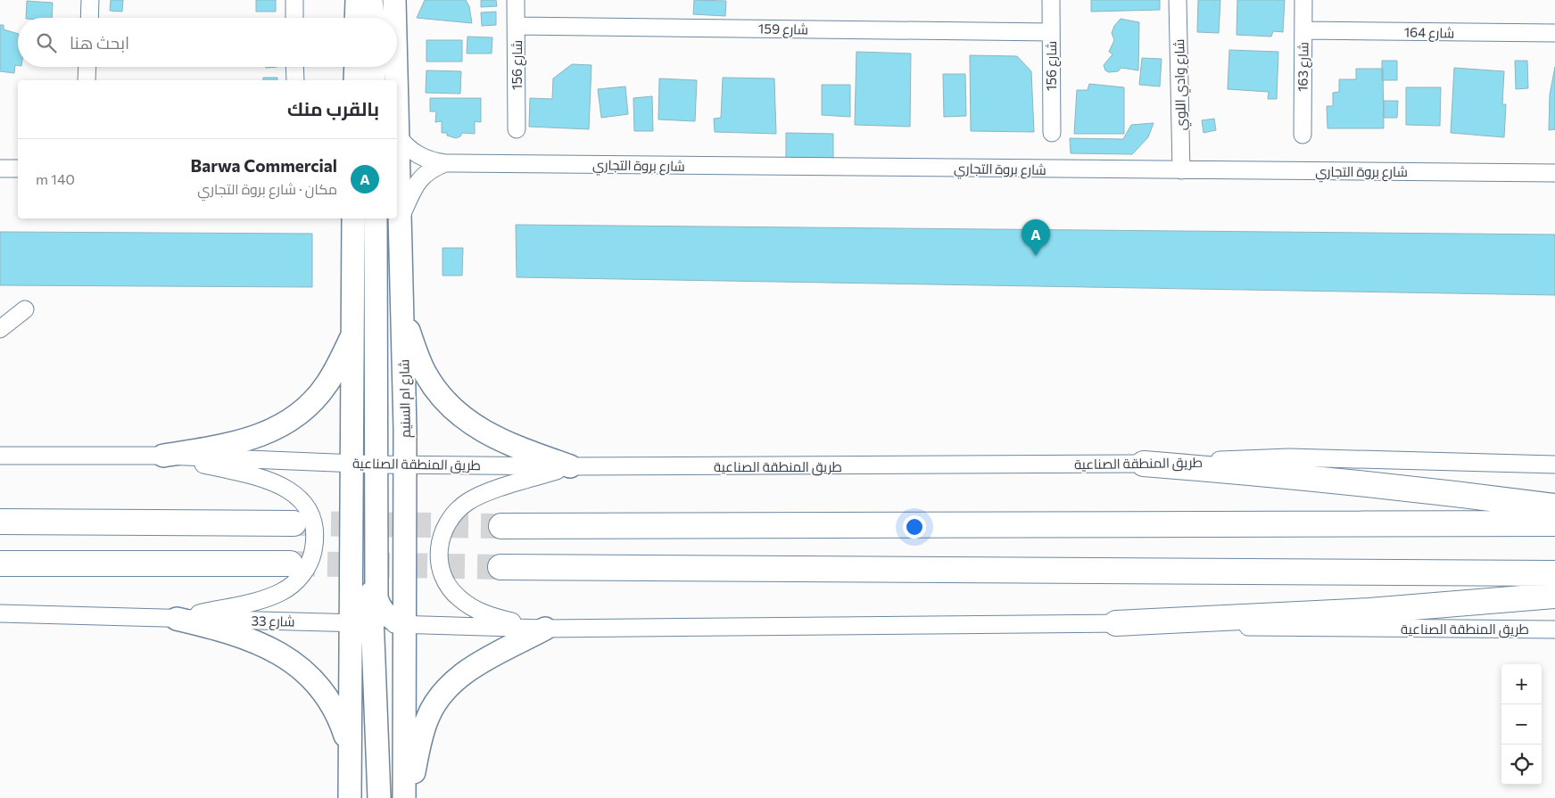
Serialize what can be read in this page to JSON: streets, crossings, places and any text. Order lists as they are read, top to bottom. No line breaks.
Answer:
{"streets":{"main road":["شارع ام السنيم"],"street":["شارع 159","شارع 164","شارع 156","شارع 163","شارع وادي اللوي","شارع بروة التجاري","طريق المنطقة الصناعية","شارع 33"]},"crossings":[["شارع 159","شارع 156"],["شارع 164","شارع 163"],["شارع وادي اللوي","شارع بروة التجاري"],["شارع بروة التجاري","شارع ام السنيم"],["شارع ام السنيم","طريق المنطقة الصناعية"],["شارع ام السنيم","شارع 33"],["طريق المنطقة الصناعية","شارع 33"]],"page":{"search":"ابحث هنا","heading":"بالقرب منك","list":[{"mark":"A","name":"Barwa Commercial","note":"مكان · شارع بروة التجاري","value":"140 m"}],"pins":"A","map_buttons":["+","−"]}}
